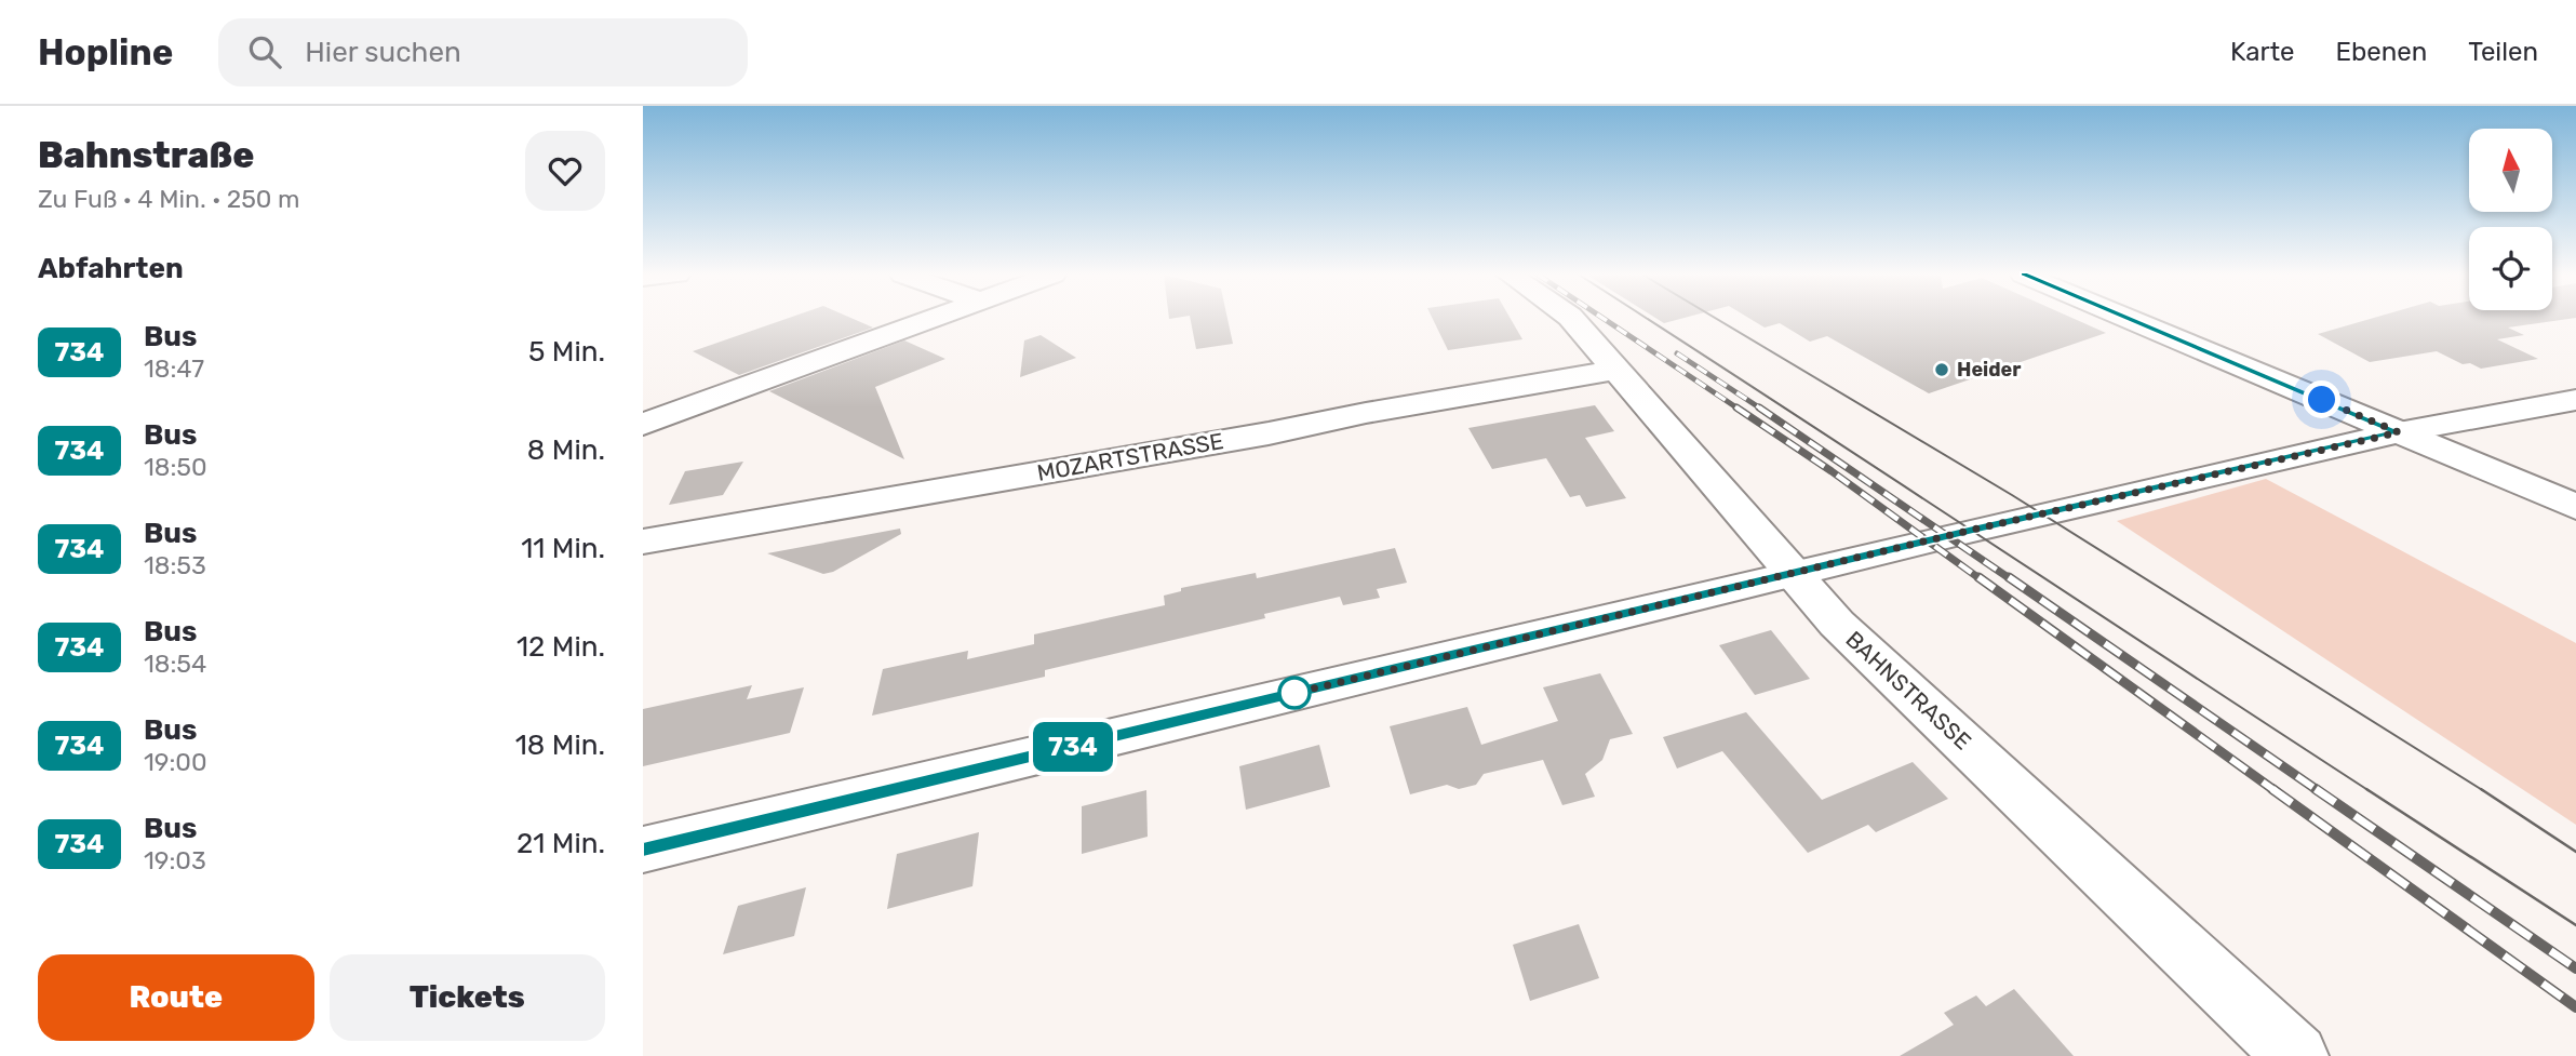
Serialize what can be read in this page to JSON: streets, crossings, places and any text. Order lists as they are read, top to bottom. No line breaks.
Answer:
{"streets":{"street":["MOZARTSTRASSE","BAHNSTRASSE"]},"crossings":[["MOZARTSTRASSE","BAHNSTRASSE"]],"places":["Heider"],"lines":["bus line 734"],"north":"top","page":{"header":"Hopline","search":"Hier suchen","nav":["Karte","Ebenen","Teilen"],"heading":[["Bahnstraße","Zu Fuß · 4 Min. · 250 m"],"Abfahrten"],"on_map":"734","list":[{"mark":"734","name":"Bus","note":"18:47","value":"5 Min."},{"mark":"734","name":"Bus","note":"18:50","value":"8 Min."},{"mark":"734","name":"Bus","note":"18:53","value":"11 Min."},{"mark":"734","name":"Bus","note":"18:54","value":"12 Min."},{"mark":"734","name":"Bus","note":"19:00","value":"18 Min."},{"mark":"734","name":"Bus","note":"19:03","value":"21 Min."}],"buttons":["Route","Tickets"]}}
